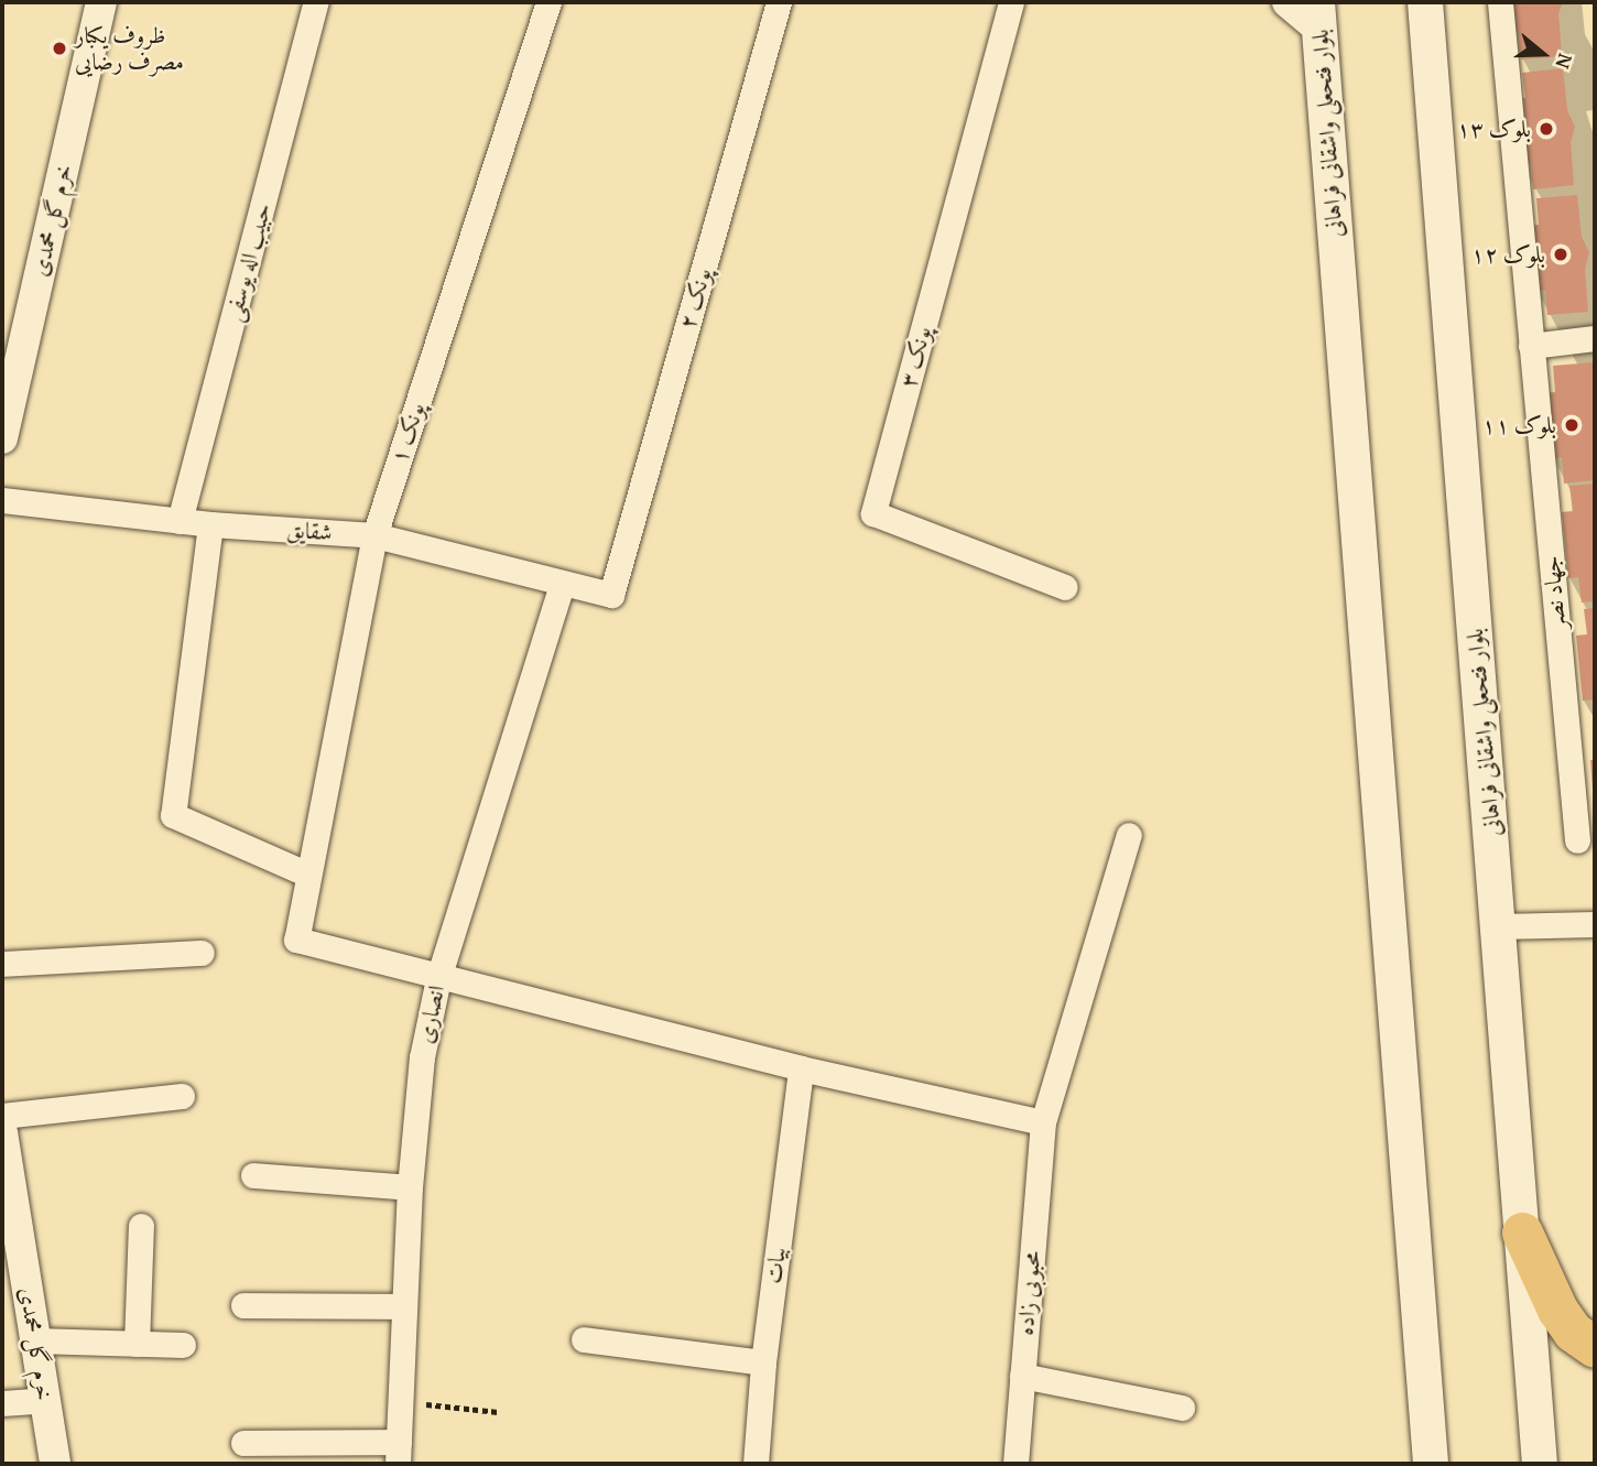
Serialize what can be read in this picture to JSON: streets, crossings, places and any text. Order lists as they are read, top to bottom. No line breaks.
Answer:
{"streets":{"main road":["بلوار فتحعلی واشقانی فراهانی"],"street":["خرم گل محمدی","حبیب اله یوسفی","پونک ۲","پونک ۳","پونک ۱","شقایق","جهاد نصر","انصاری","بیات","محبوبی زاده"]},"crossings":[["حبیب اله یوسفی","شقایق"],["پونک ۲","شقایق"],["پونک ۱","شقایق"],["پونک ۱","انصاری"],["شقایق","انصاری"]],"places":["ظروف یکبار مصرف رضایی","بلوک ۱۳","بلوک ۱۲","بلوک ۱۱"],"north":"right"}
